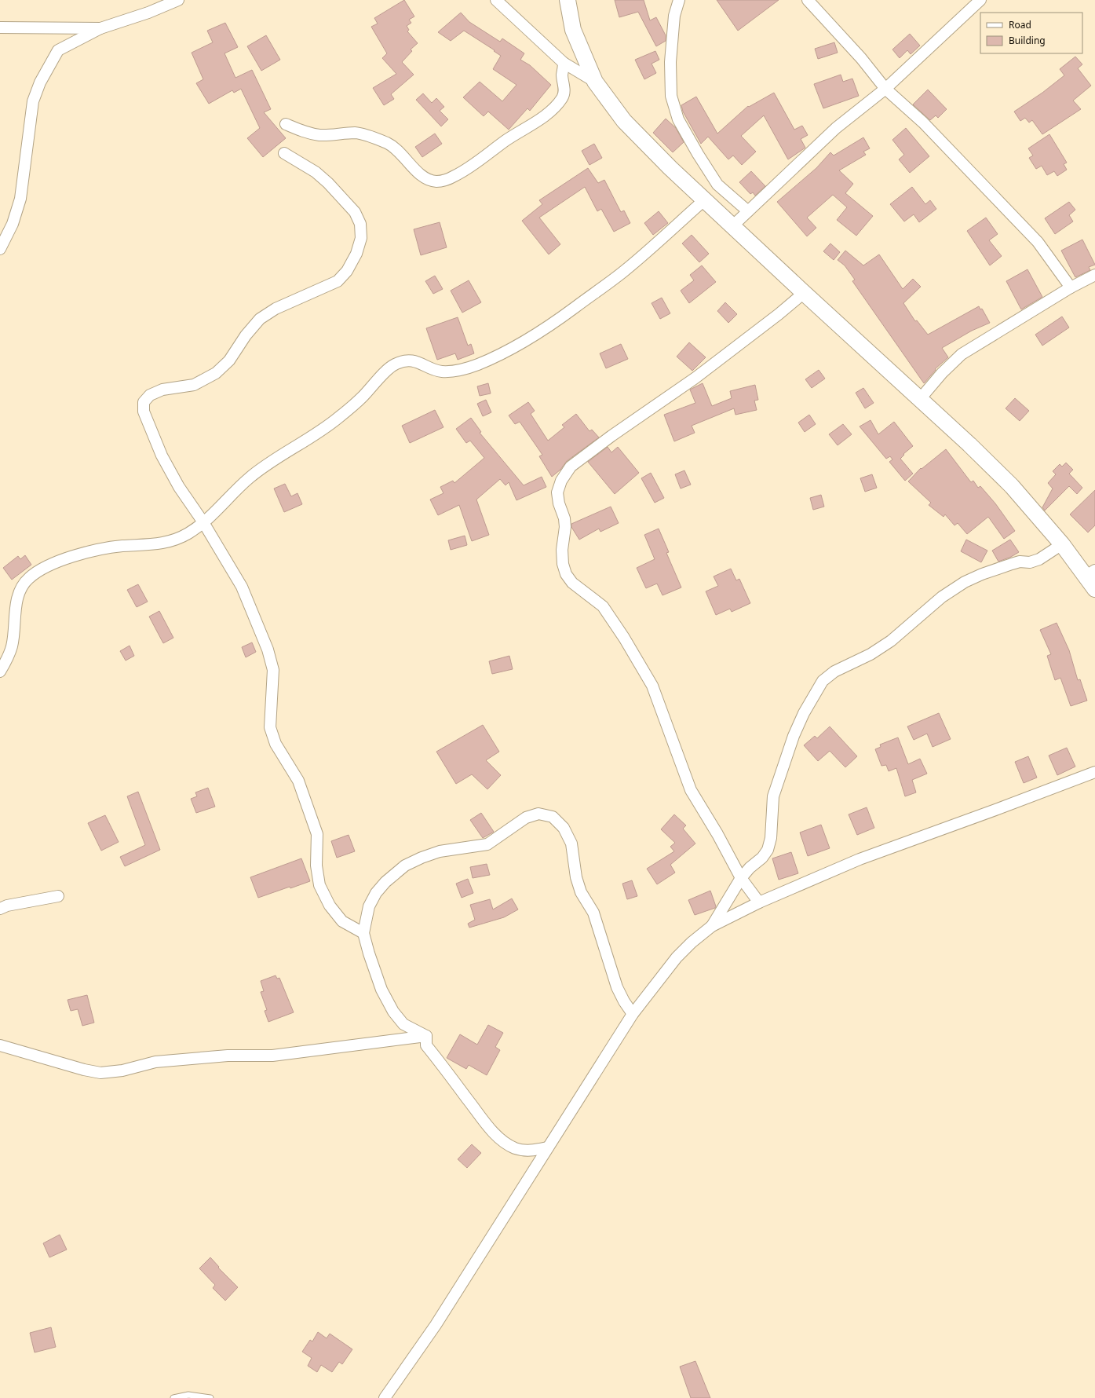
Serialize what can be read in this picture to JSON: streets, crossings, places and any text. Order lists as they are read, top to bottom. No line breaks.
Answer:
{"legend":["Road","Building"]}
